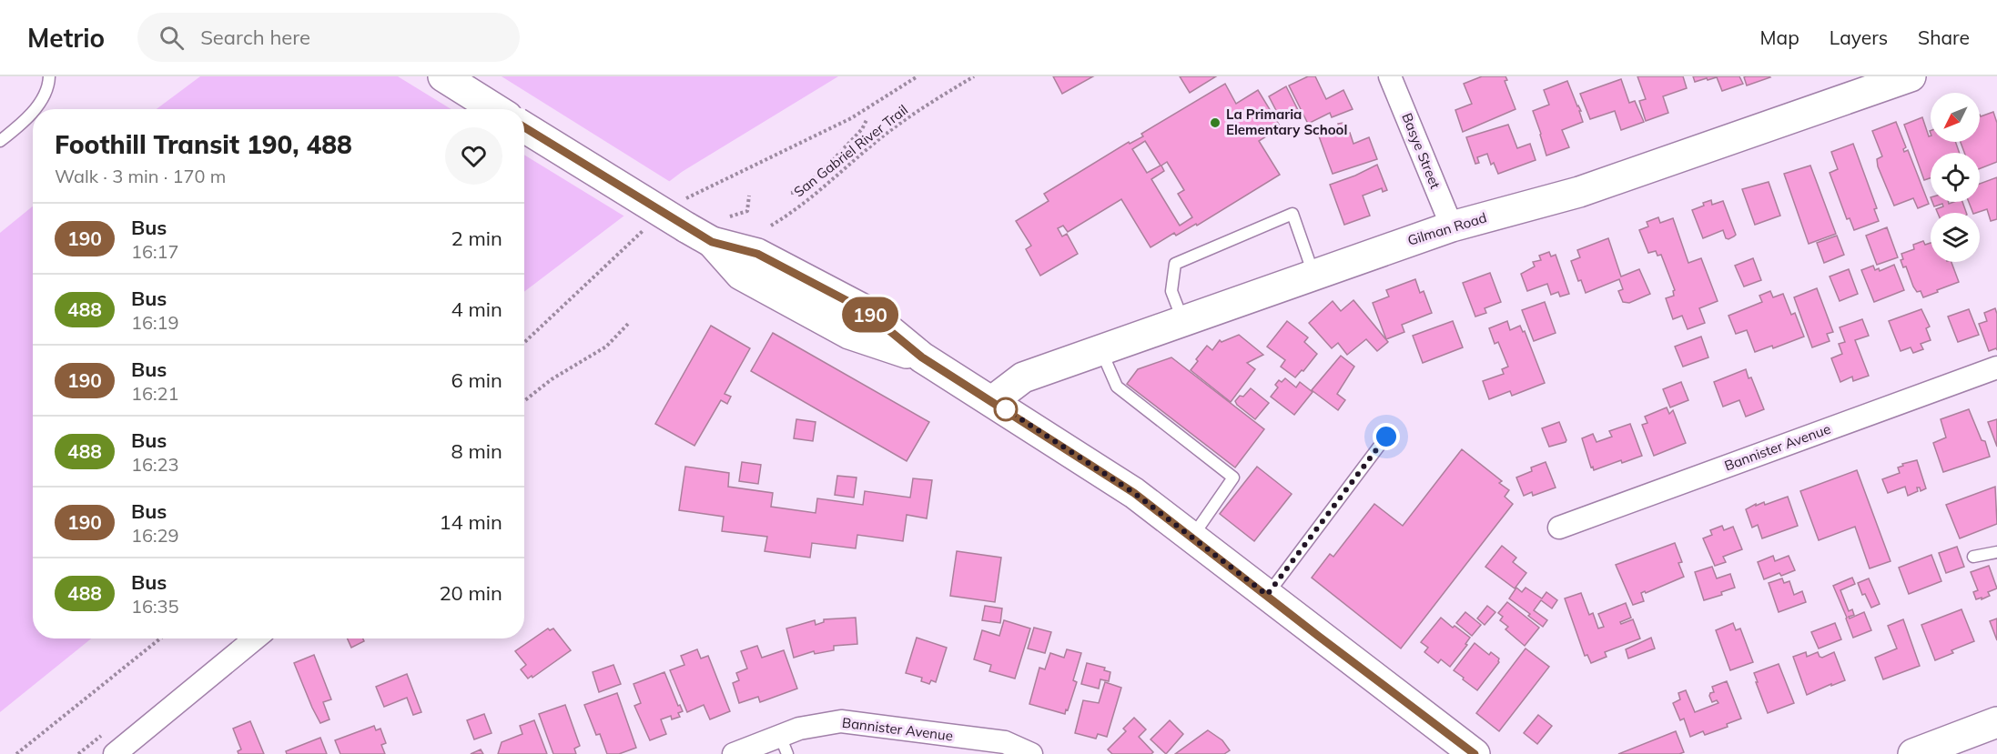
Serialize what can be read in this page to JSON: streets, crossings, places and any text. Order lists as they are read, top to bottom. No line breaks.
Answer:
{"streets":{"main road":["Gilman Road"],"street":["Basye Street","Bannister Avenue"],"path":["San Gabriel River Trail"]},"crossings":[["Basye Street","Gilman Road"]],"places":["La Primaria Elementary School"],"lines":["bus line 190"],"north":"bottom left","page":{"header":"Metrio","search":"Search here","nav":["Map","Layers","Share"],"on_map":"190","heading":["Foothill Transit 190, 488","Walk · 3 min · 170 m"],"list":[{"mark":"190","name":"Bus","note":"16:17","value":"2 min"},{"mark":"488","name":"Bus","note":"16:19","value":"4 min"},{"mark":"190","name":"Bus","note":"16:21","value":"6 min"},{"mark":"488","name":"Bus","note":"16:23","value":"8 min"},{"mark":"190","name":"Bus","note":"16:29","value":"14 min"},{"mark":"488","name":"Bus","note":"16:35","value":"20 min"}]}}
